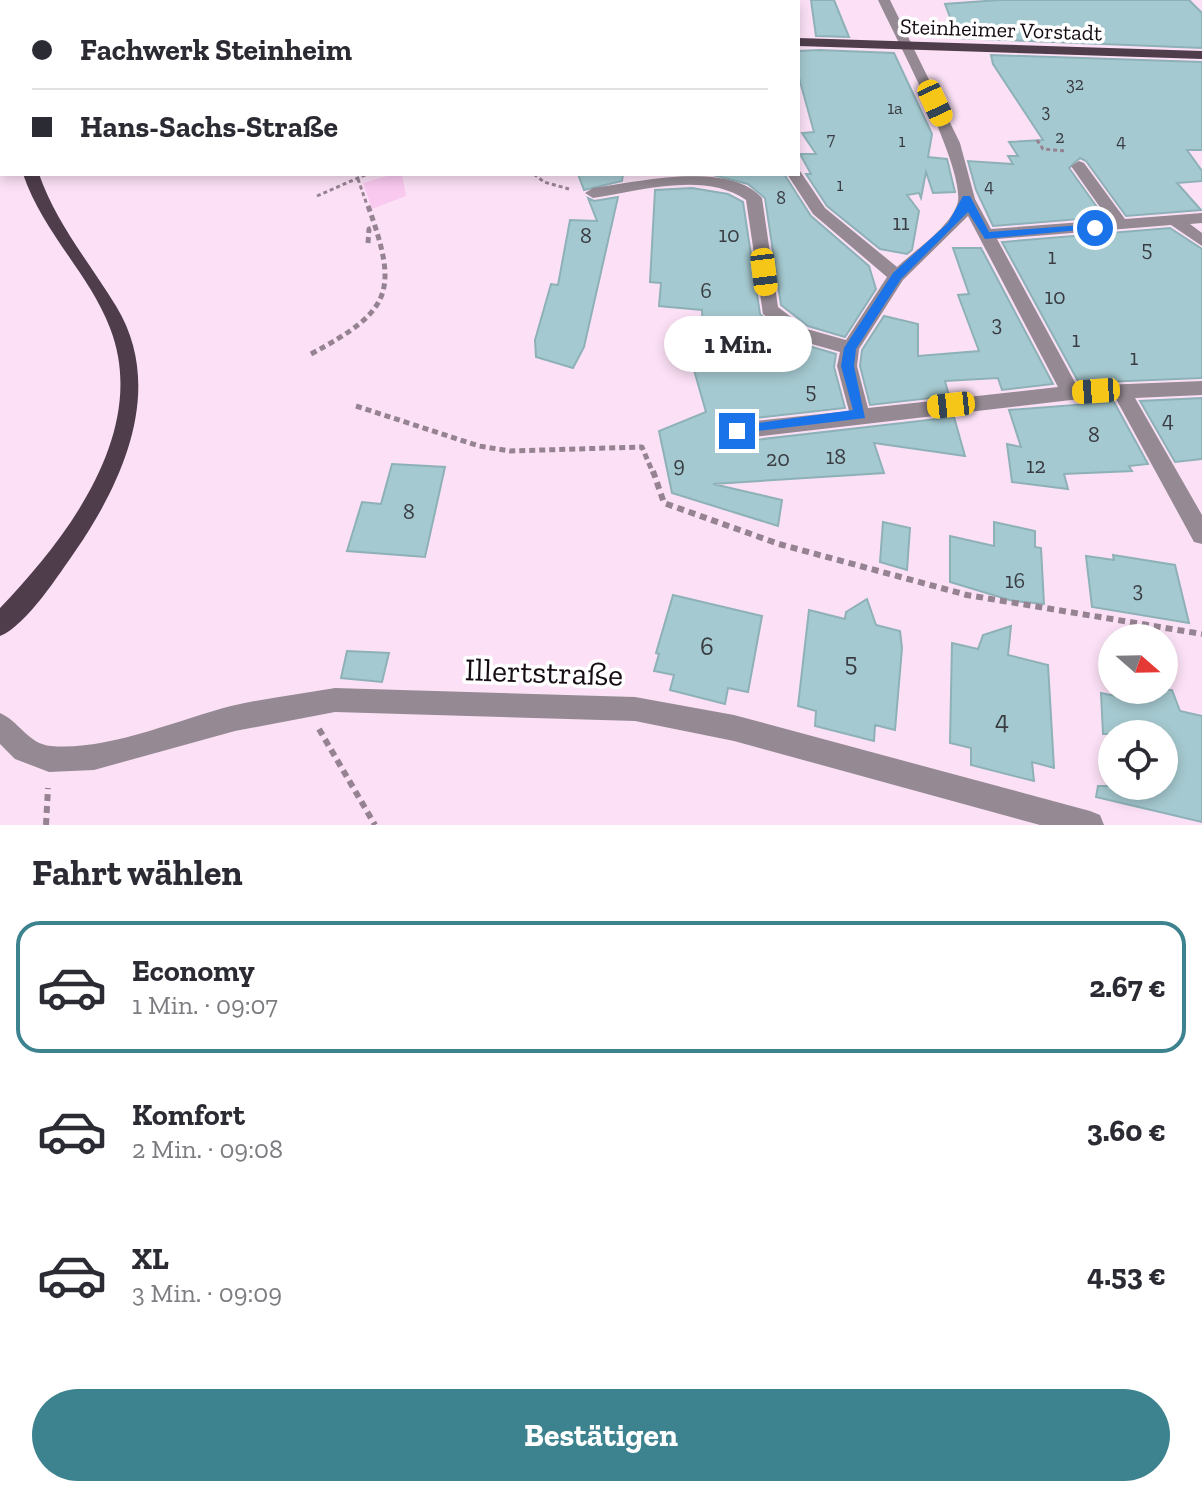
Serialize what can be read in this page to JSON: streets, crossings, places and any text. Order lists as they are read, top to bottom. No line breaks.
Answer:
{"streets":{"main road":["Steinheimer Vorstadt"],"street":["Illertstraße"]},"house_numbers":["32","1a","3","2","7","1","4","1","4","8","11","10","8","5","1","6","10","3","1","1","5","4","8","18","20","9","12","8","16","3","6","5","4"],"north":"right","page":{"banner":["Fachwerk Steinheim","Hans-Sachs-Straße"],"bubble":"1 Min.","heading":"Fahrt wählen","list":[{"name":"Economy","note":"1 Min. · 09:07","value":"2.67 €"},{"name":"Komfort","note":"2 Min. · 09:08","value":"3.60 €"},{"name":"XL","note":"3 Min. · 09:09","value":"4.53 €"}],"buttons":"Bestätigen"}}
